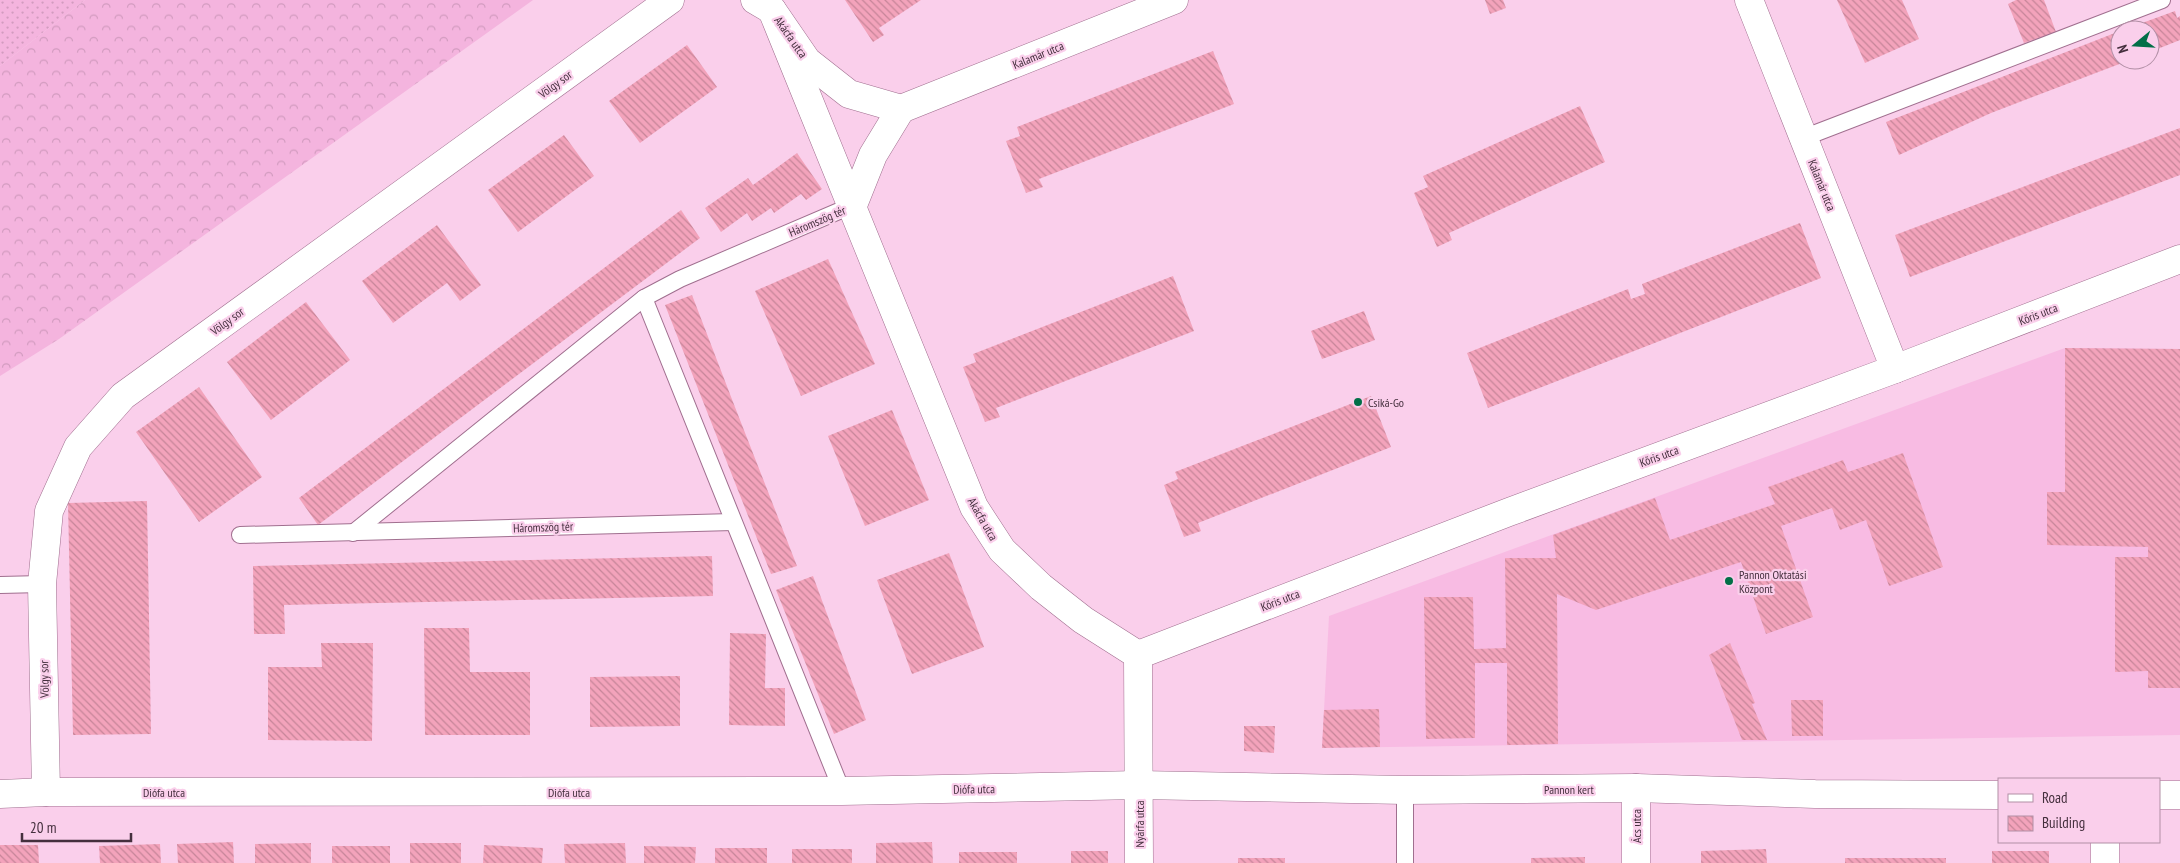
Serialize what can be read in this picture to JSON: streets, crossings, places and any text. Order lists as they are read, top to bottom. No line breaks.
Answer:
{"streets":{"street":["Akácfa utca","Kalamár utca","Völgy sor","Kőris utca","Diófa utca","Pannon kert","Nyárfa utca","Ács utca"],"lane":["Háromszög tér"]},"crossings":[["Akácfa utca","Kalamár utca"],["Akácfa utca","Háromszög tér"],["Akácfa utca","Kőris utca"],["Kalamár utca","Kőris utca"],["Völgy sor","Diófa utca"],["Diófa utca","Pannon kert"],["Diófa utca","Nyárfa utca"],["Pannon kert","Nyárfa utca"],["Pannon kert","Ács utca"]],"places":["Csiká-Go","Pannon Oktatási Központ"],"legend":["Road","Building"],"scale_bar":"20 m","north":"left"}
